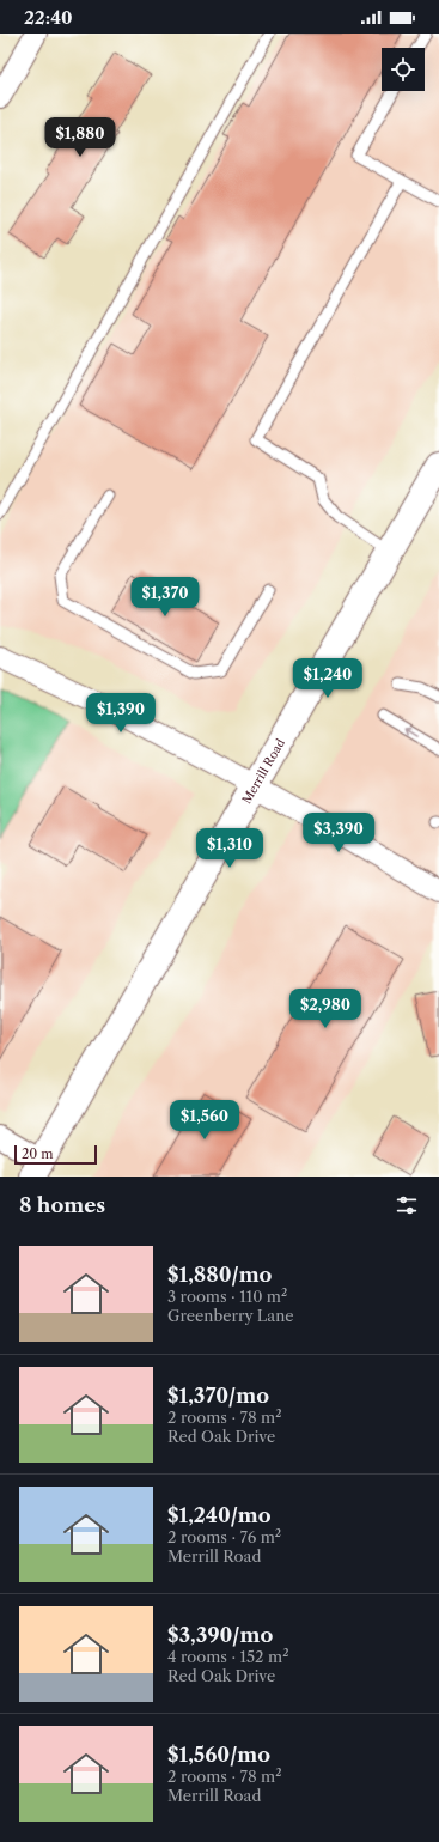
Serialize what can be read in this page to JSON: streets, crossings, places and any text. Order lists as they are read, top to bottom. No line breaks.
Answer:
{"streets":{"main road":["Merrill Road"]},"scale_bar":"20 m","page":{"status":"22:40","price":["$1,880","$1,370","$1,240","$1,390","$3,390","$1,310","$2,980","$1,560"],"scale":"20 m","heading":"8 homes","list":[{"name":"$1,880/mo","note":"3 rooms · 110 m² · Greenberry Lane"},{"name":"$1,370/mo","note":"2 rooms · 78 m² · Red Oak Drive"},{"name":"$1,240/mo","note":"2 rooms · 76 m² · Merrill Road"},{"name":"$3,390/mo","note":"4 rooms · 152 m² · Red Oak Drive"},{"name":"$1,560/mo","note":"2 rooms · 78 m² · Merrill Road"}]}}
